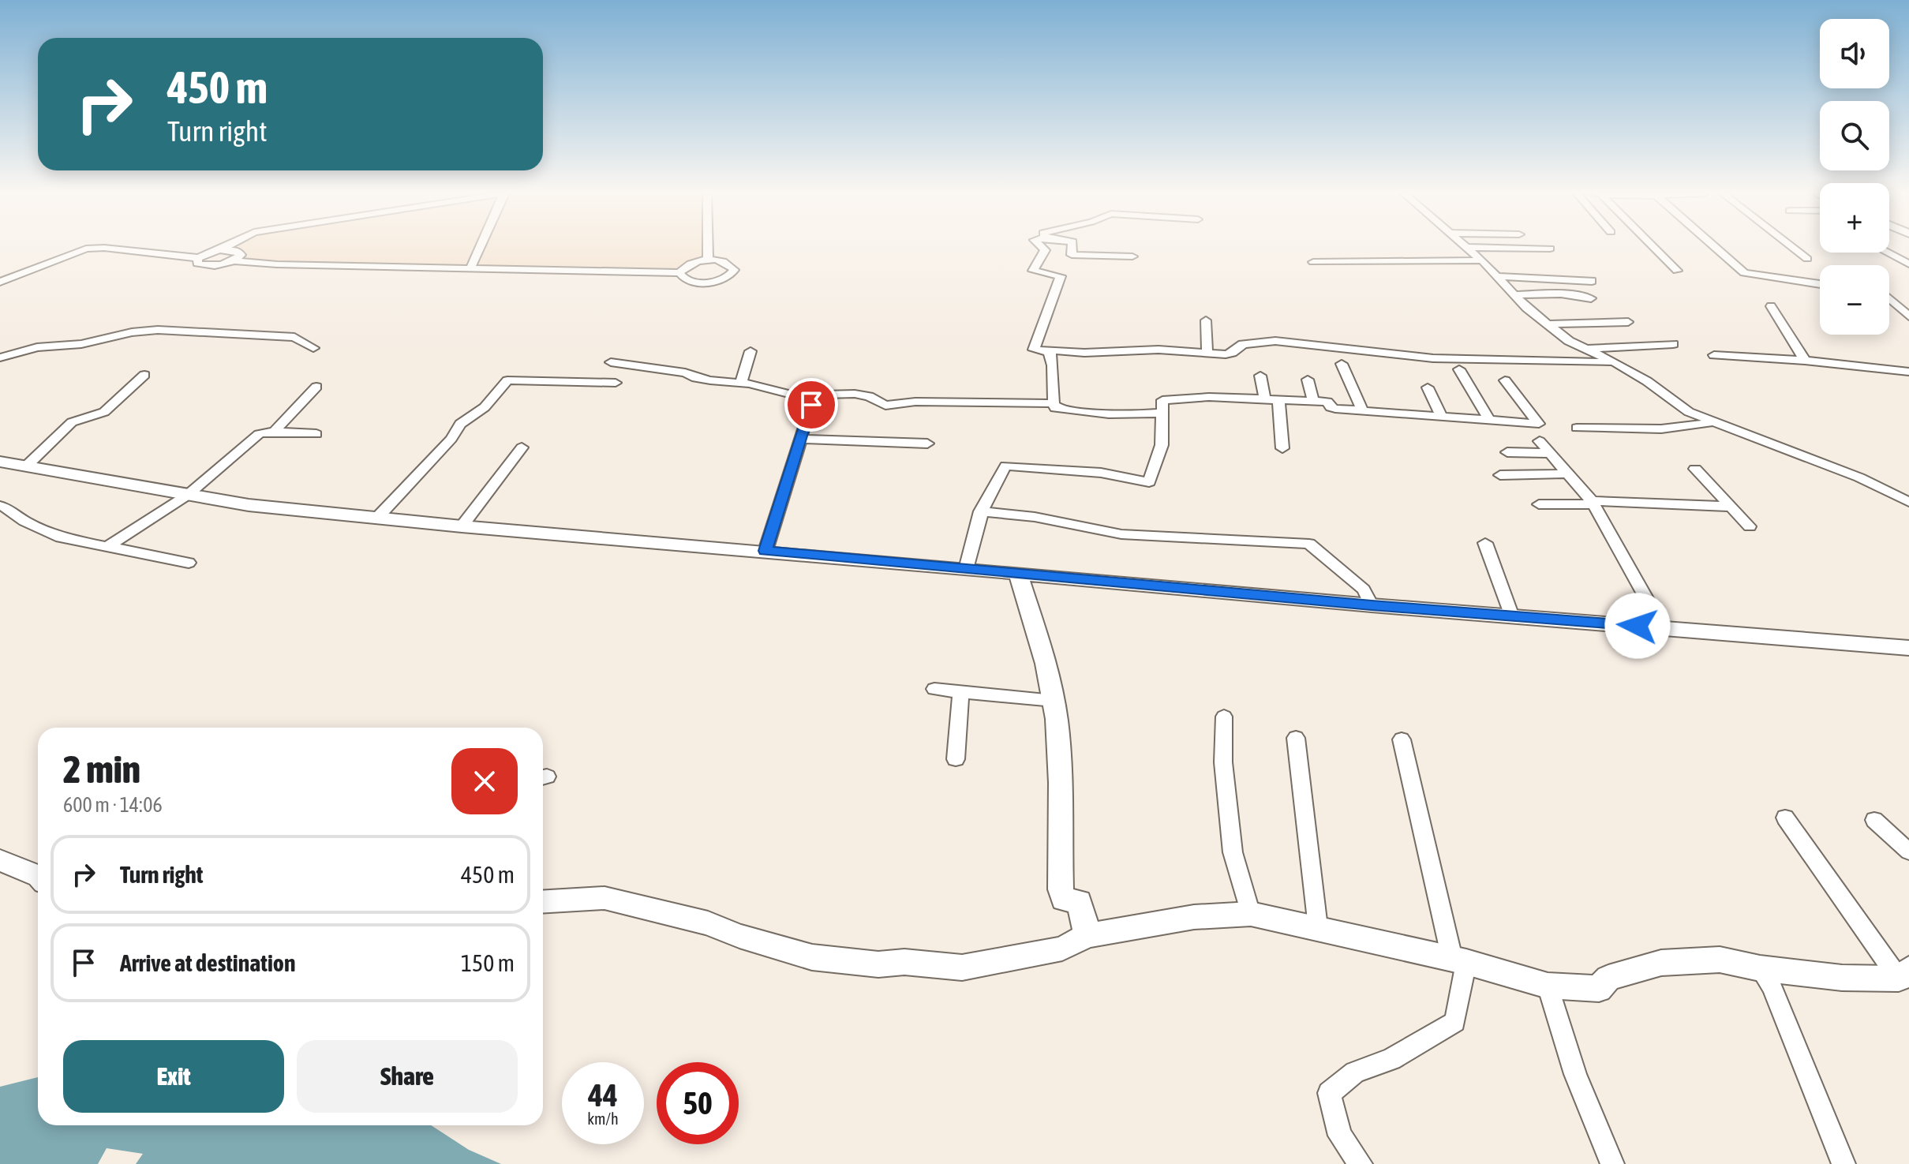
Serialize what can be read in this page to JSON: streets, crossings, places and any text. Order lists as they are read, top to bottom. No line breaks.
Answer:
{"page":{"map_buttons":["+","−"],"turn":["450 m","Turn right"],"heading":["2 min","600 m · 14:06"],"list":[{"name":"Turn right","value":"450 m"},{"name":"Arrive at destination","value":"150 m"}],"buttons":["Exit","Share"],"speed":"44 km/h","limit":"50"}}
